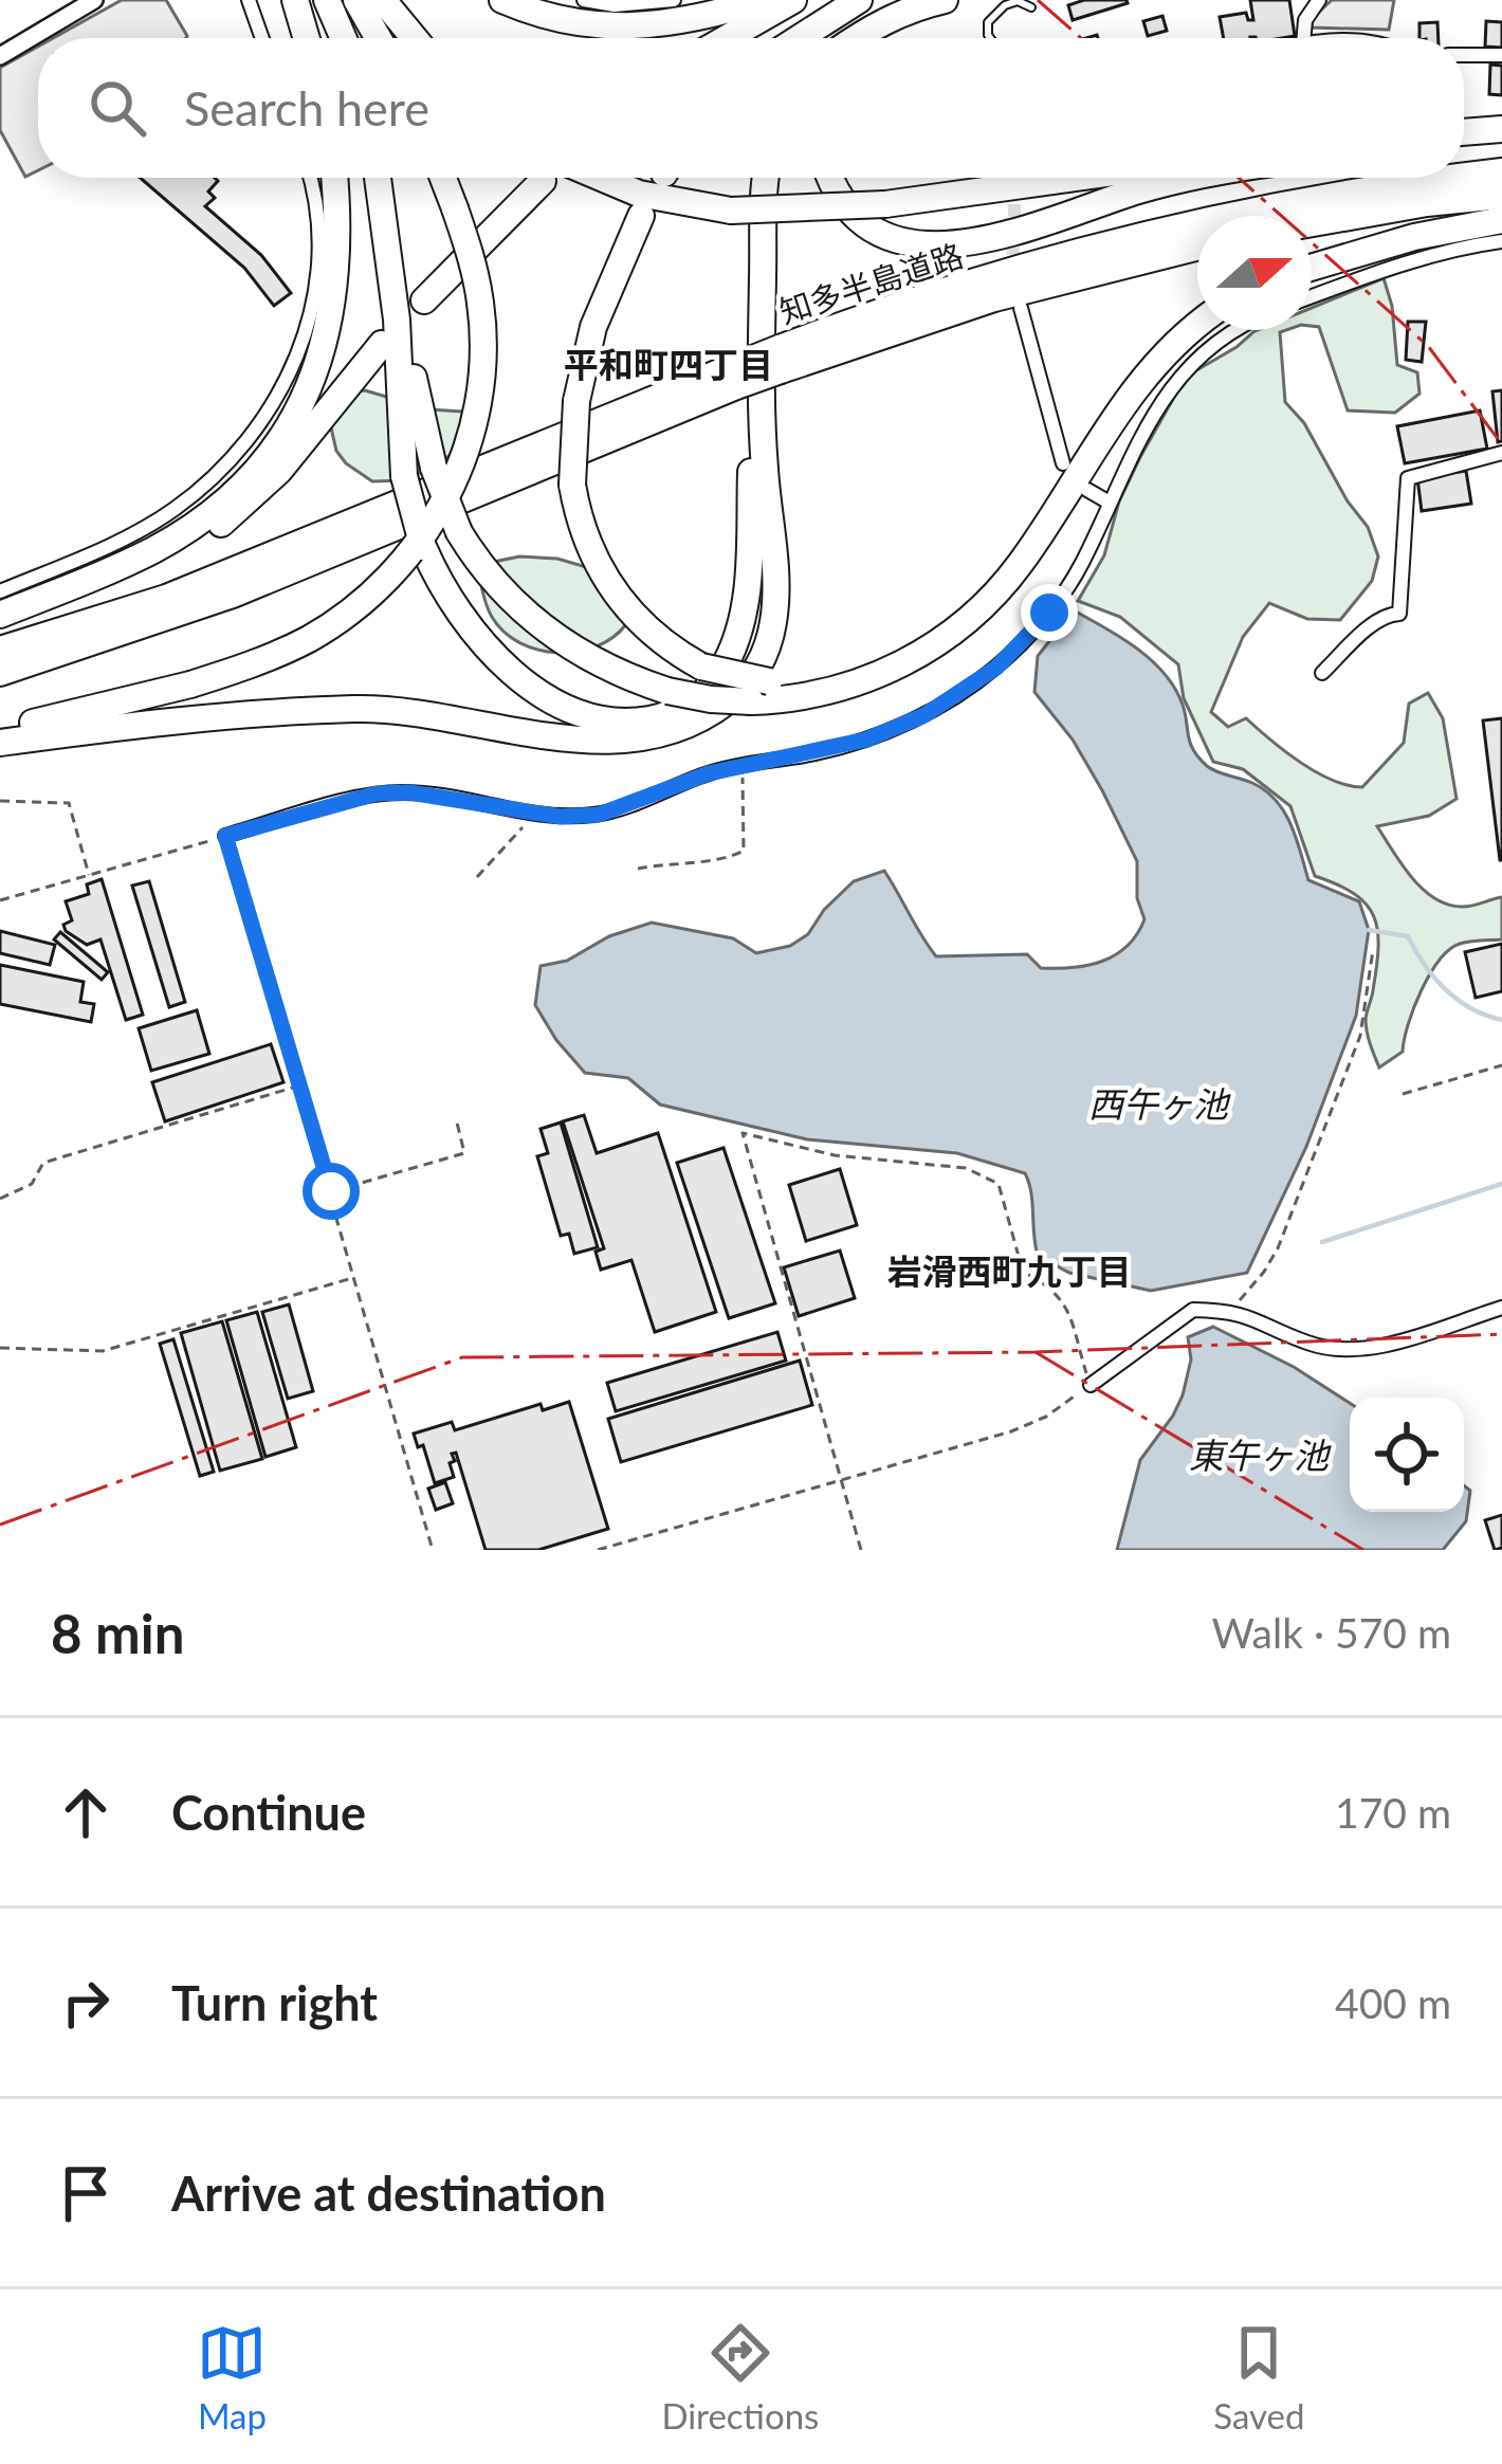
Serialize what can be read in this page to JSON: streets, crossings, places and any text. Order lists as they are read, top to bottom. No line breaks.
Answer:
{"streets":{"highway":["知多半島道路"]},"districts":["平和町四丁目","岩滑西町九丁目"],"water":["西午ヶ池","東午ヶ池"],"north":"right","page":{"search":"Search here","heading":["8 min","Walk · 570 m"],"list":[["Continue","170 m"],["Turn right","400 m"],"Arrive at destination"],"nav":["Map","Directions","Saved"]}}
